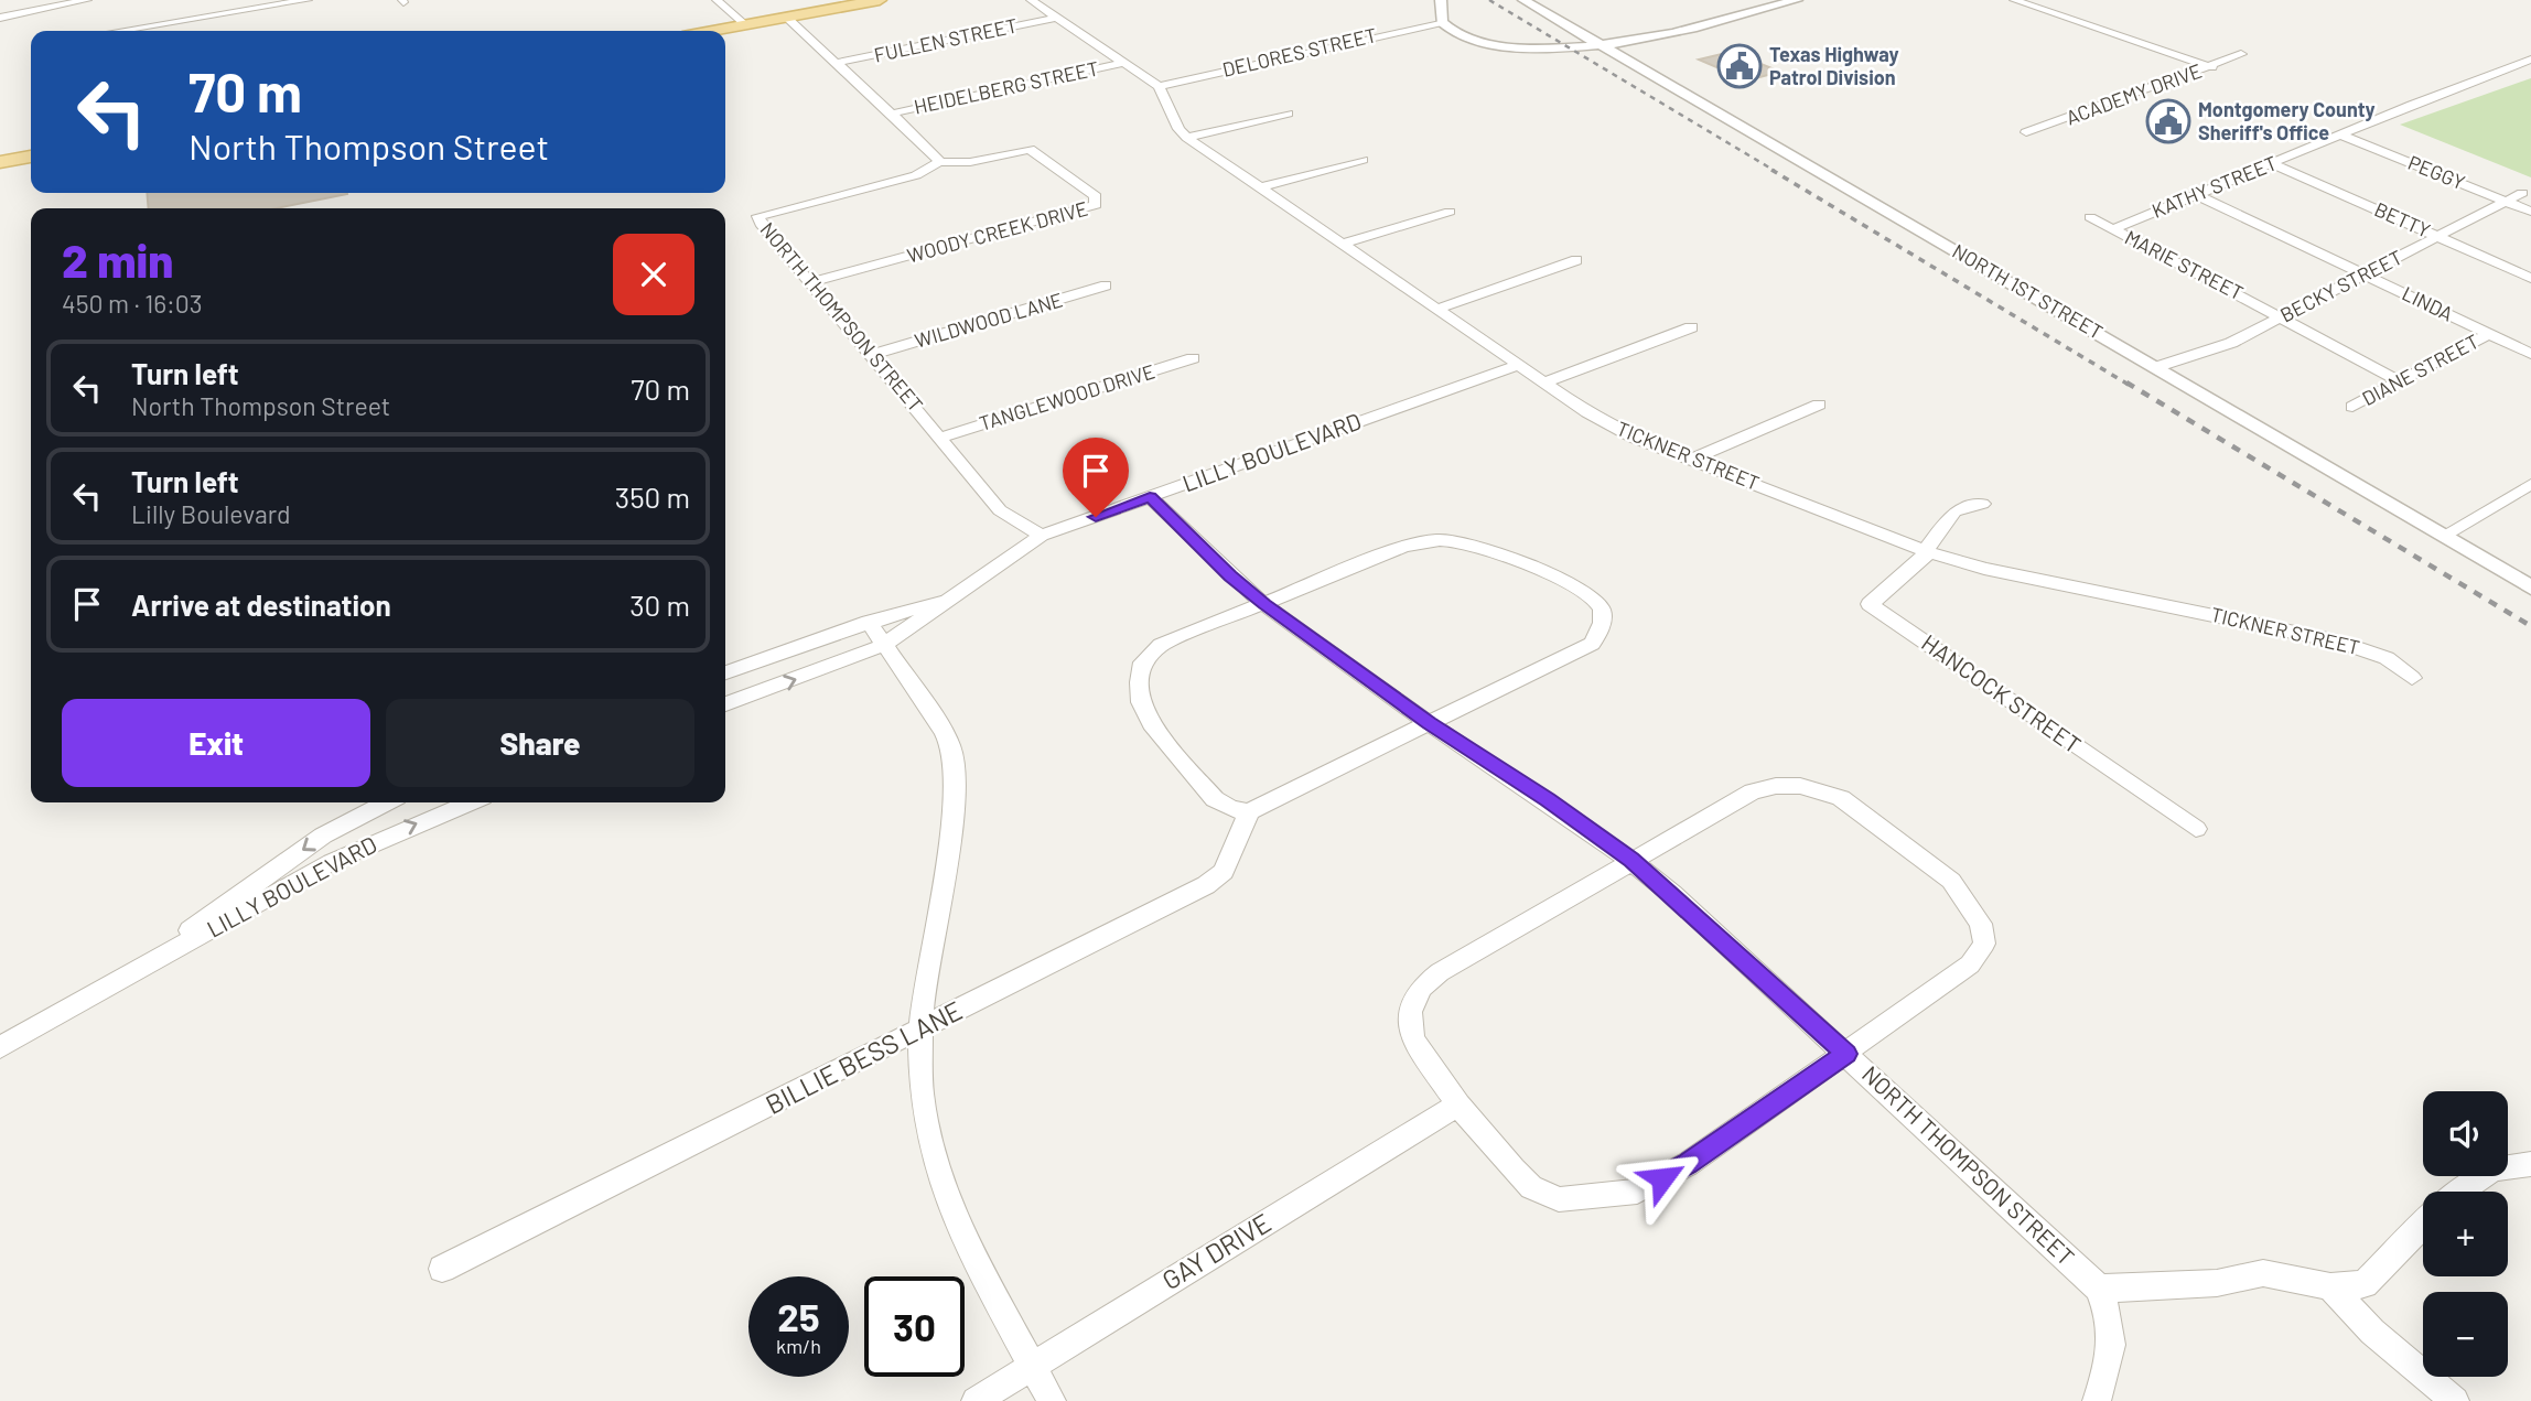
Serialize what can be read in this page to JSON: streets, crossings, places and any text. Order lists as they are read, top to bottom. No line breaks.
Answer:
{"streets":{"street":["FULLEN STREET","DELORES STREET","HEIDELBERG STREET","ACADEMY DRIVE","PEGGY","KATHY STREET","BETTY","WOODY CREEK DRIVE","MARIE STREET","BECKY STREET","NORTH 1ST STREET","LINDA","NORTH THOMPSON STREET","WILDWOOD LANE","DIANE STREET","TANGLEWOOD DRIVE","LILLY BOULEVARD","TICKNER STREET","HANCOCK STREET","BILLIE BESS LANE","GAY DRIVE"]},"crossings":[["DELORES STREET","TICKNER STREET"],["PEGGY","KATHY STREET"],["PEGGY","BECKY STREET"],["KATHY STREET","BETTY"],["KATHY STREET","MARIE STREET"],["KATHY STREET","LINDA"],["BETTY","BECKY STREET"],["WOODY CREEK DRIVE","NORTH THOMPSON STREET"],["MARIE STREET","BECKY STREET"],["MARIE STREET","DIANE STREET"],["BECKY STREET","NORTH 1ST STREET"],["BECKY STREET","LINDA"],["LINDA","DIANE STREET"],["NORTH THOMPSON STREET","WILDWOOD LANE"],["NORTH THOMPSON STREET","TANGLEWOOD DRIVE"],["NORTH THOMPSON STREET","LILLY BOULEVARD"],["LILLY BOULEVARD","TICKNER STREET"],["TICKNER STREET","HANCOCK STREET"]],"places":{"public building":["Texas Highway Patrol Division","Montgomery County Sheriff's Office"]},"page":{"turn":["70 m","North Thompson Street"],"heading":["2 min","450 m · 16:03"],"list":[{"name":"Turn left","note":"North Thompson Street","value":"70 m"},{"name":"Turn left","note":"Lilly Boulevard","value":"350 m"},{"name":"Arrive at destination","value":"30 m"}],"buttons":["Exit","Share"],"map_buttons":["+","−"],"speed":"25 km/h","limit":"30"}}
